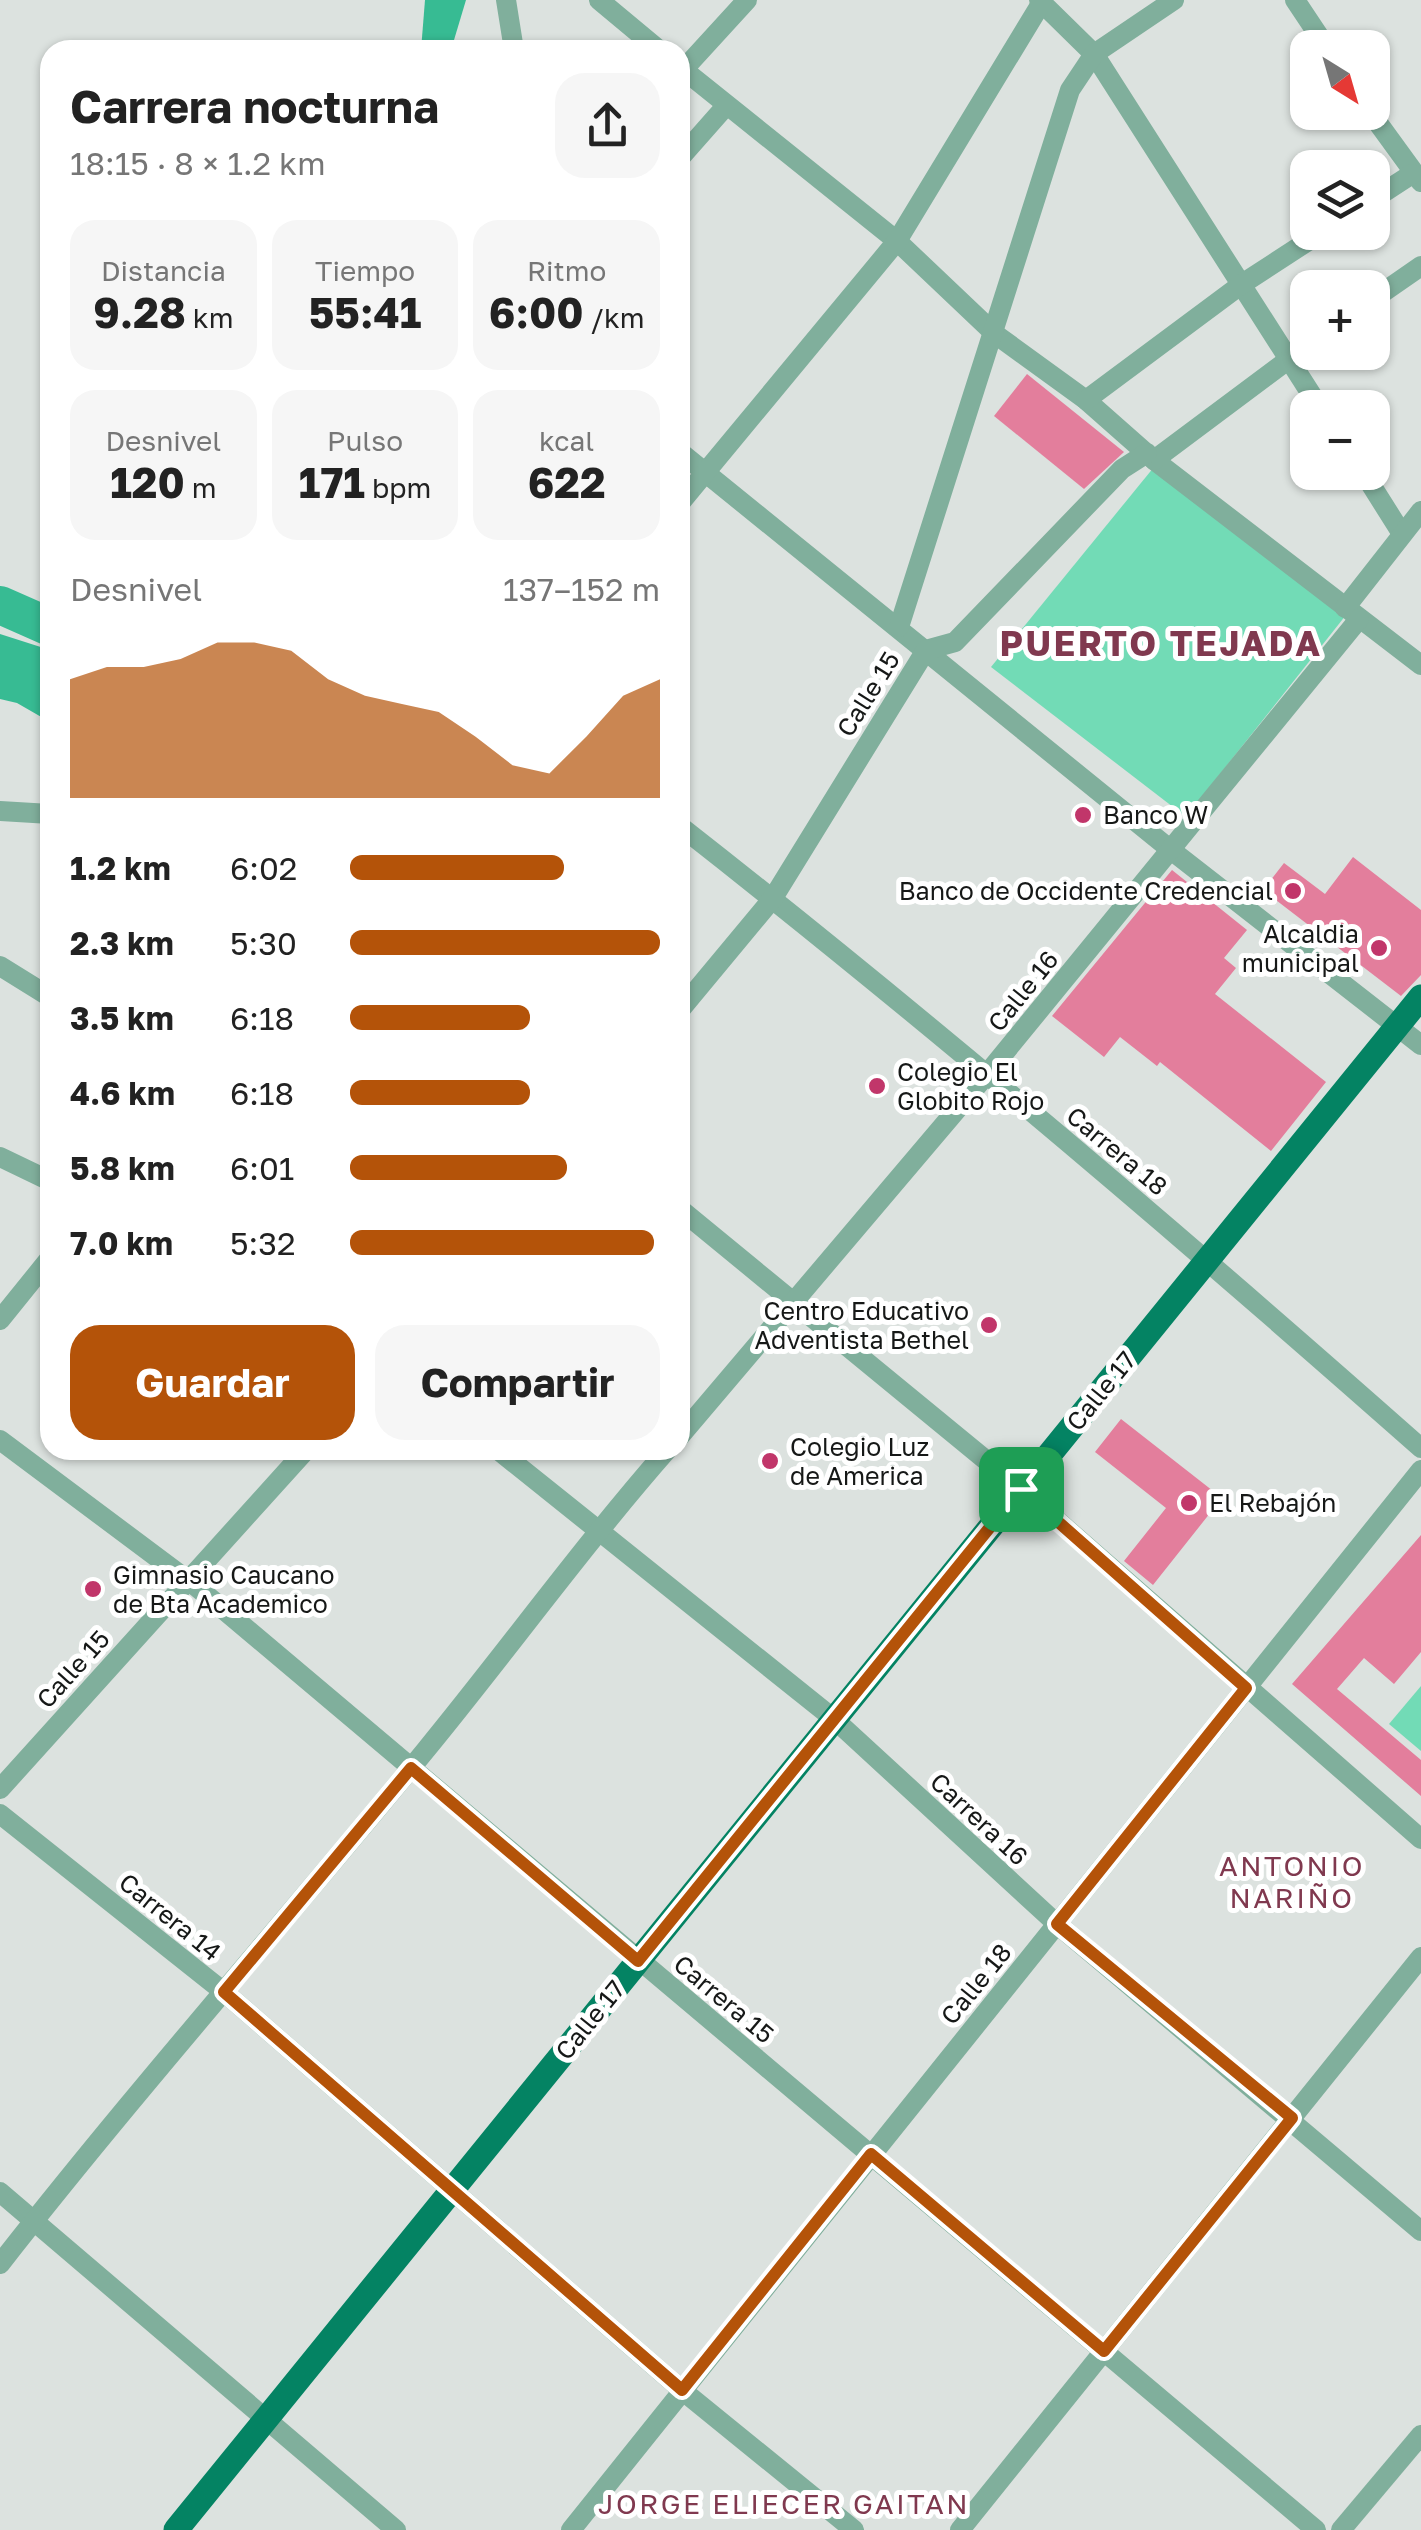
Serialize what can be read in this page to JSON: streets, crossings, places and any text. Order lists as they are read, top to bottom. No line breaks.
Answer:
{"streets":{"main road":["Calle 17"],"street":["Calle 15","Calle 16","Carrera 18","Carrera 16","Carrera 14","Calle 18","Carrera 15"]},"crossings":[["Calle 15","Carrera 18"],["Calle 15","Carrera 15"],["Calle 16","Carrera 18"],["Carrera 18","Calle 17"],["Calle 17","Carrera 16"],["Calle 17","Carrera 14"],["Calle 17","Carrera 15"],["Carrera 16","Calle 18"],["Carrera 14","Calle 18"],["Calle 18","Carrera 15"]],"districts":["PUERTO TEJADA","ANTONIO NARIÑO","JORGE ELIECER GAITAN"],"places":["Banco W","Banco de Occidente Credencial","Alcaldia municipal","Colegio El Globito Rojo","Centro Educativo Adventista Bethel","Colegio Luz de America","El Rebajón","Gimnasio Caucano de Bta Academico"],"north":"bottom right","page":{"map_buttons":["+","−"],"heading":["Carrera nocturna","18:15 · 8 × 1.2 km"],"stats":[["Distancia","9.28 km"],["Tiempo","55:41"],["Ritmo","6:00 /km"],["Desnivel","120 m"],["Pulso","171 bpm"],["kcal","622"]],"chart":["Desnivel","137–152 m"],"list":[{"name":"1.2 km","note":"6:02"},{"name":"2.3 km","note":"5:30"},{"name":"3.5 km","note":"6:18"},{"name":"4.6 km","note":"6:18"},{"name":"5.8 km","note":"6:01"},{"name":"7.0 km","note":"5:32"}],"buttons":["Guardar","Compartir"]}}
